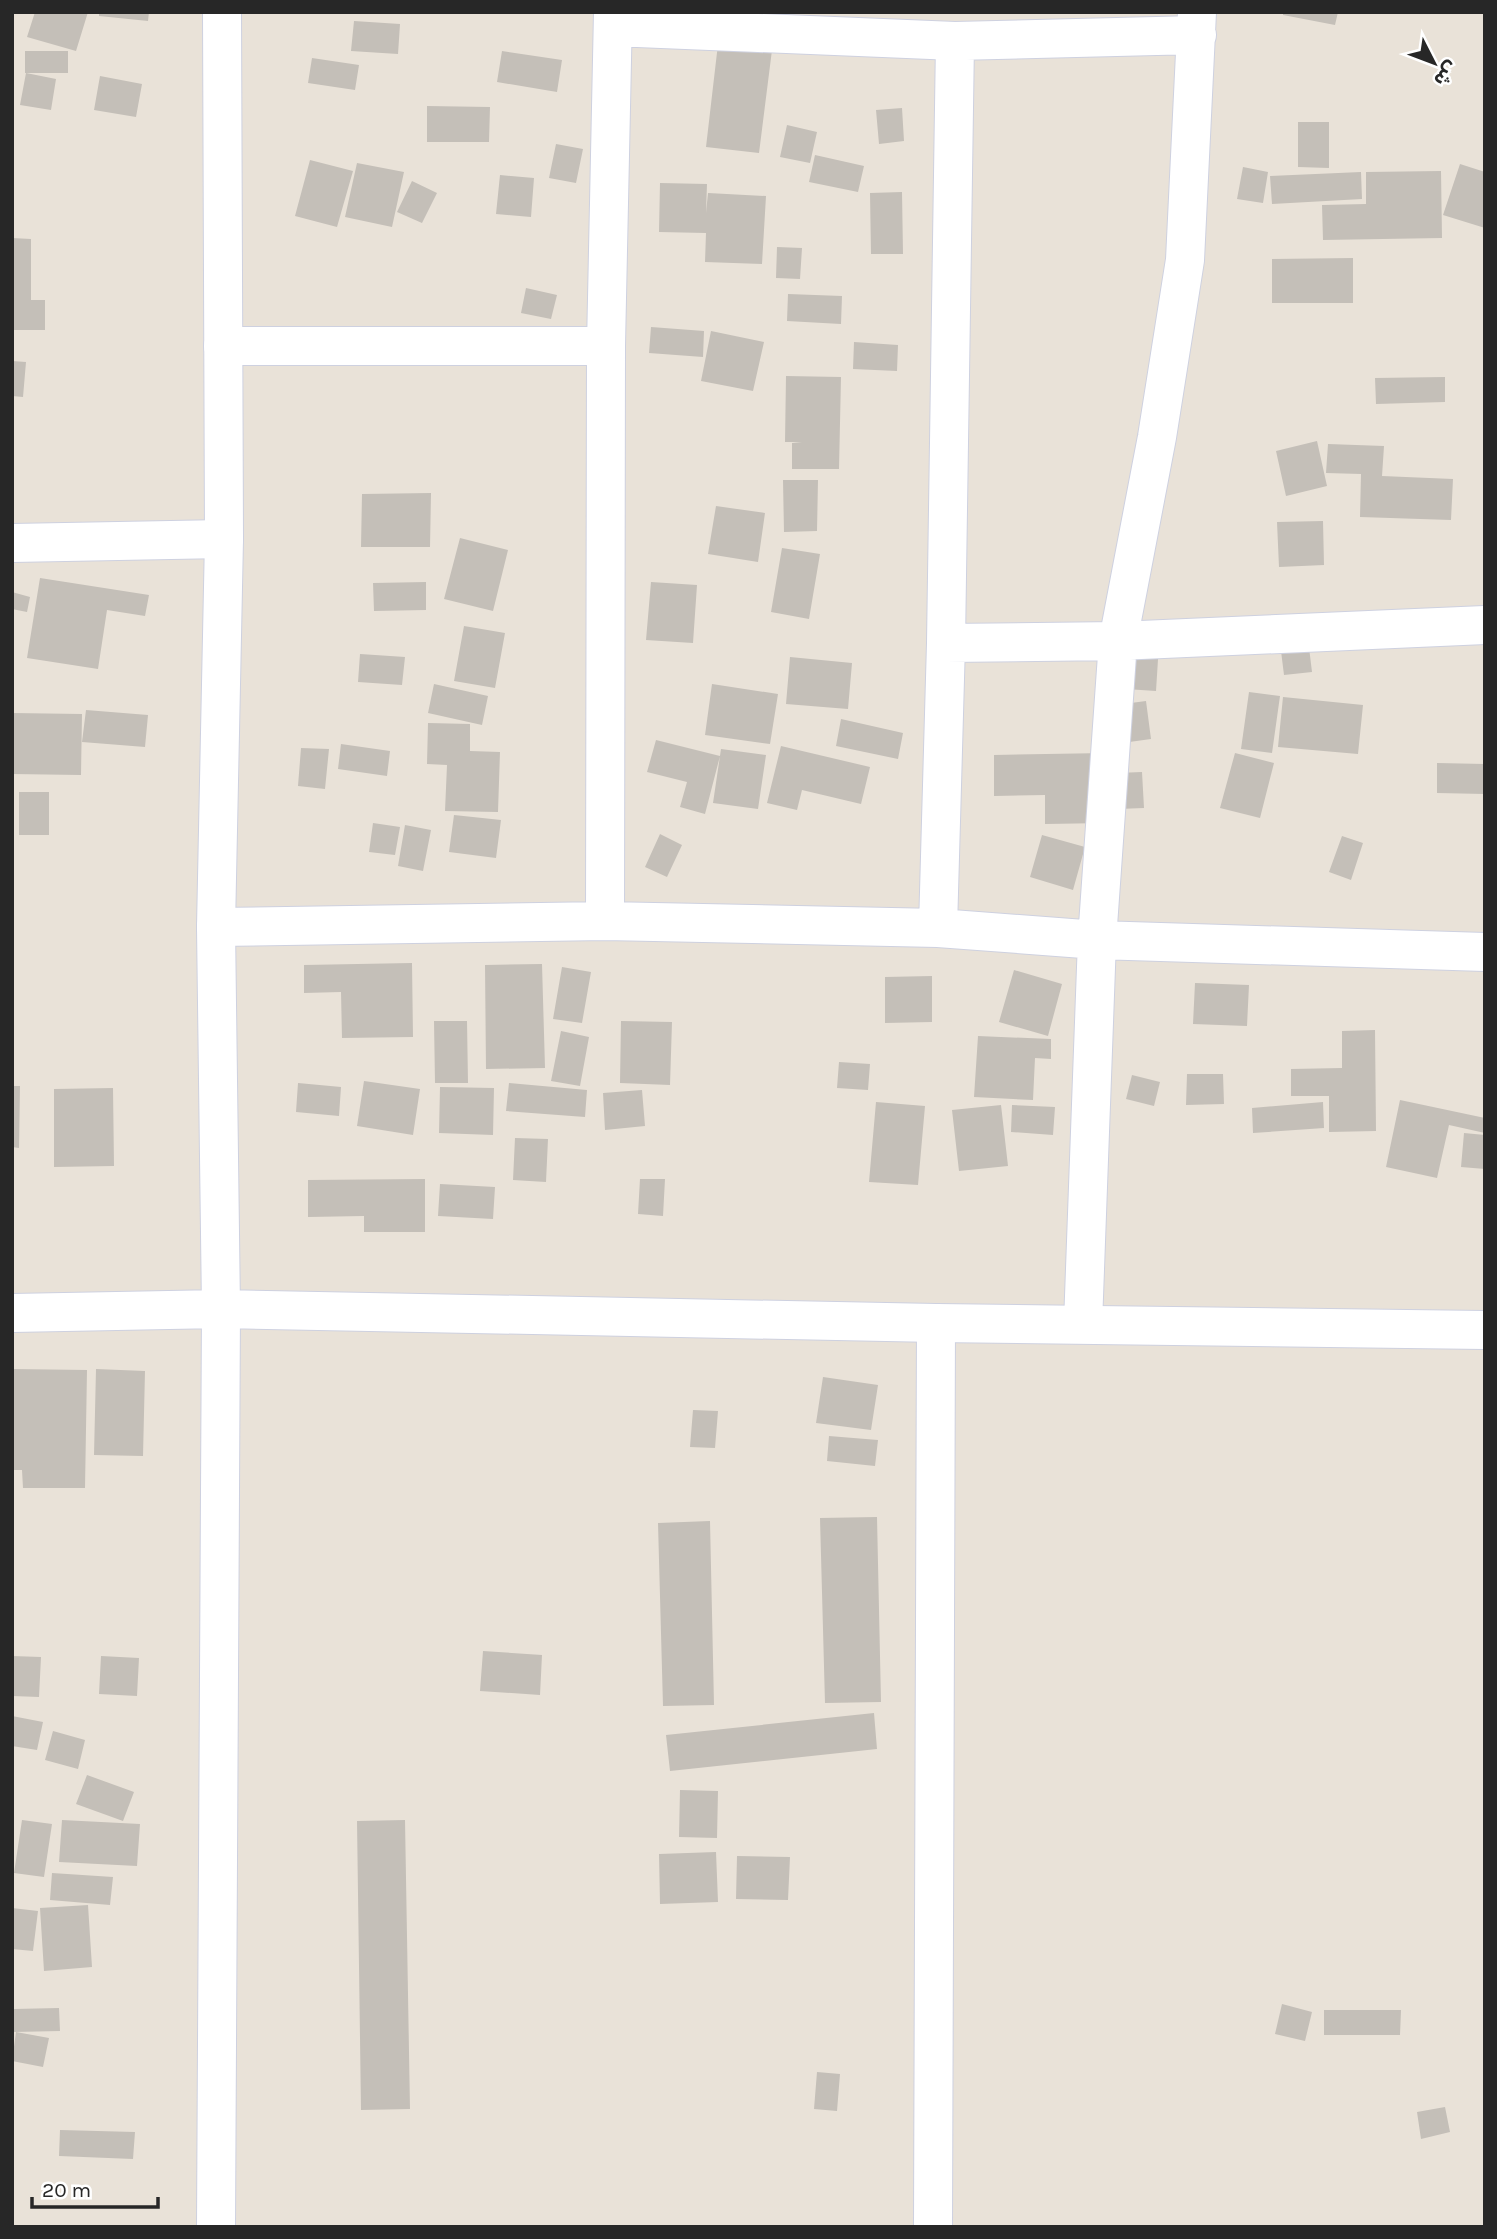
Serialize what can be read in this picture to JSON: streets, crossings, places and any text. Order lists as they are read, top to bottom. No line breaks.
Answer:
{"scale_bar":"20 m","north":"bottom right"}
